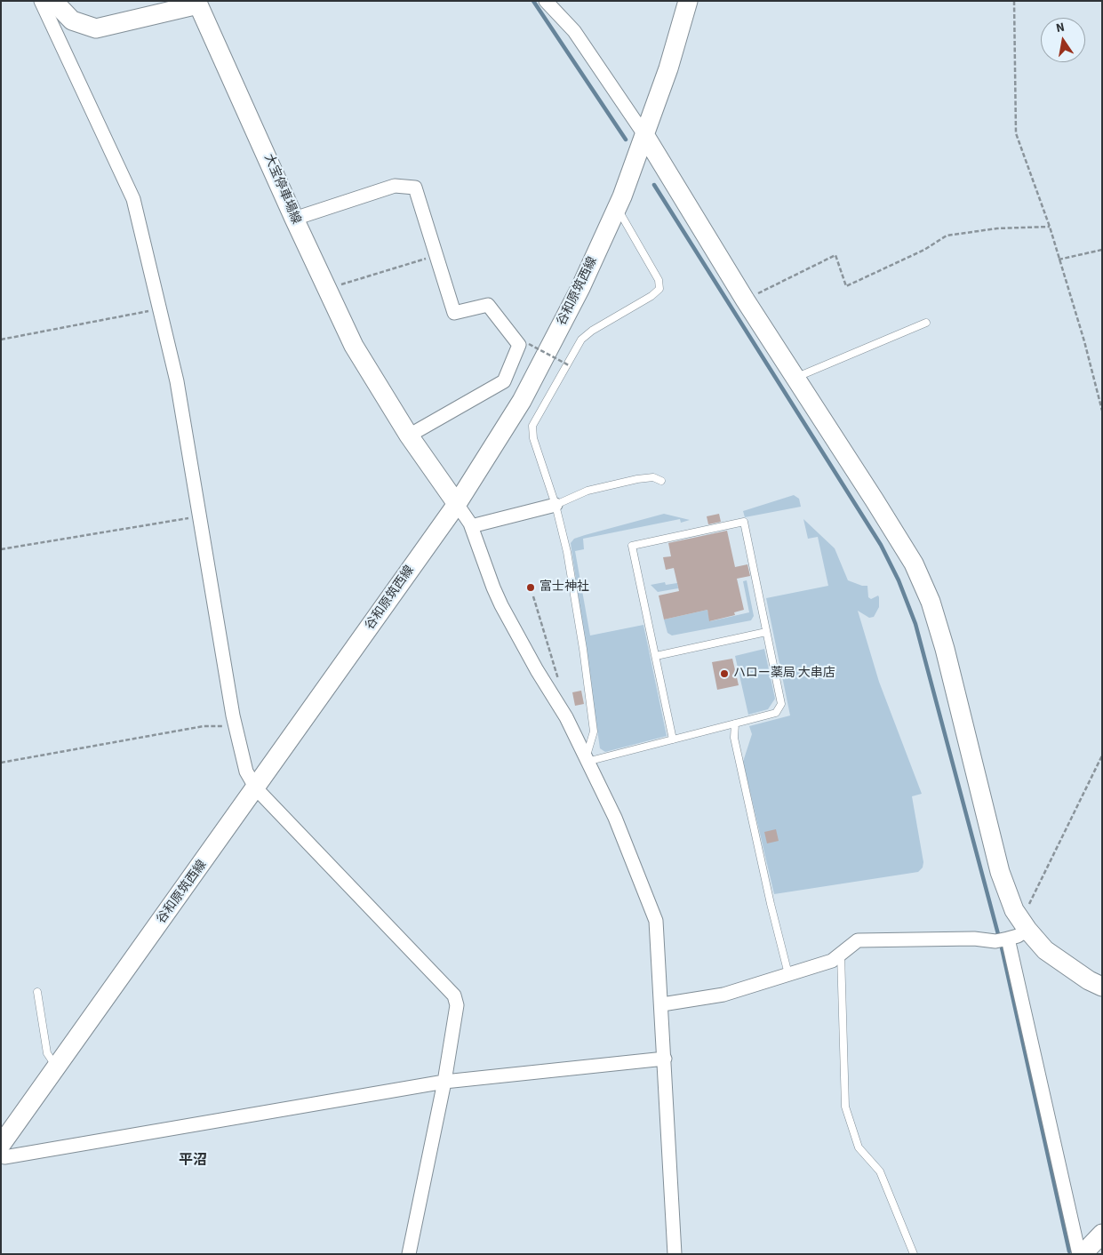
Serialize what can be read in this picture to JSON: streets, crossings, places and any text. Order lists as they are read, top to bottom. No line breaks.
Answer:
{"streets":{"main road":["大宝停車場線","谷和原筑西線"]},"crossings":[["大宝停車場線","谷和原筑西線"]],"districts":["平沼"],"places":["富士神社","ハロー薬局 大串店"],"north":"top"}
